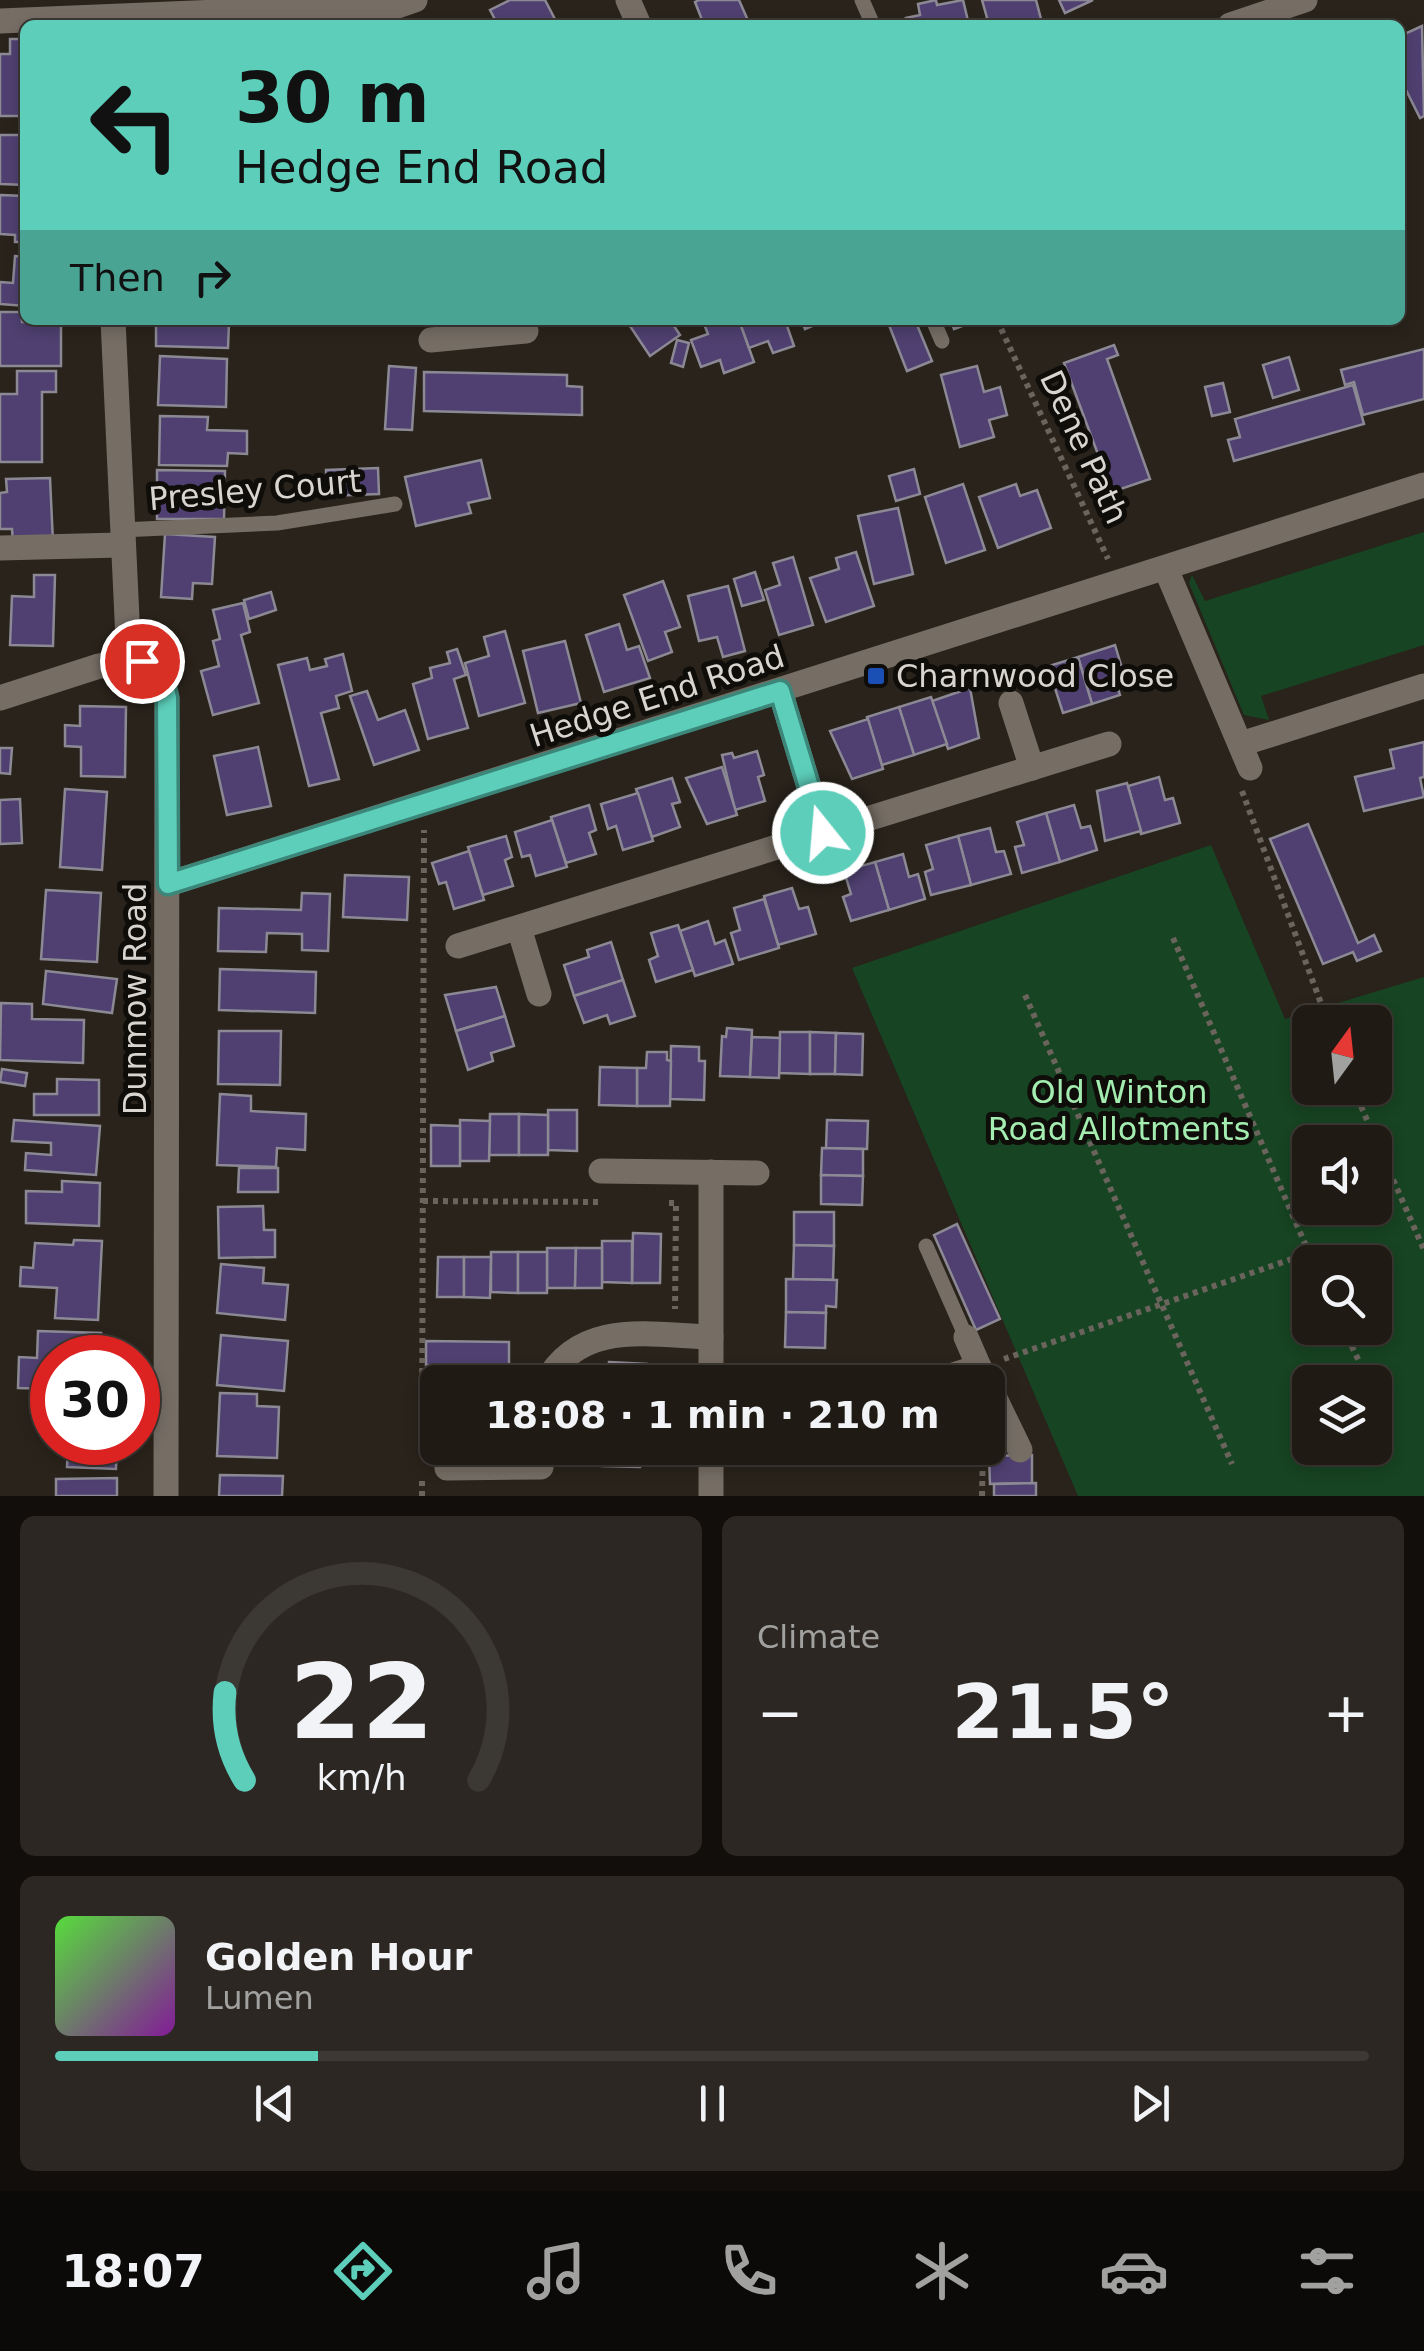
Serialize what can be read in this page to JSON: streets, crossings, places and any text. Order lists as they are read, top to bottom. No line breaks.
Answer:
{"streets":{"street":["Hedge End Road","Dunmow Road"],"lane":["Presley Court"],"path":["Dene Path"]},"crossings":[["Dene Path","Hedge End Road"],["Hedge End Road","Dunmow Road"]],"parks":["Old Winton Road Allotments"],"places":{"transit":["Charnwood Close"]},"north":"top","page":{"turn":["30 m","Hedge End Road"],"then":"Then","limit":"30","trip":"18:08 · 1 min · 210 m","tile":"Climate","heat":["−","21.5°","+"],"song":["Golden Hour","Lumen"],"tabs":"18:07","gauge":["22","km/h"]}}
